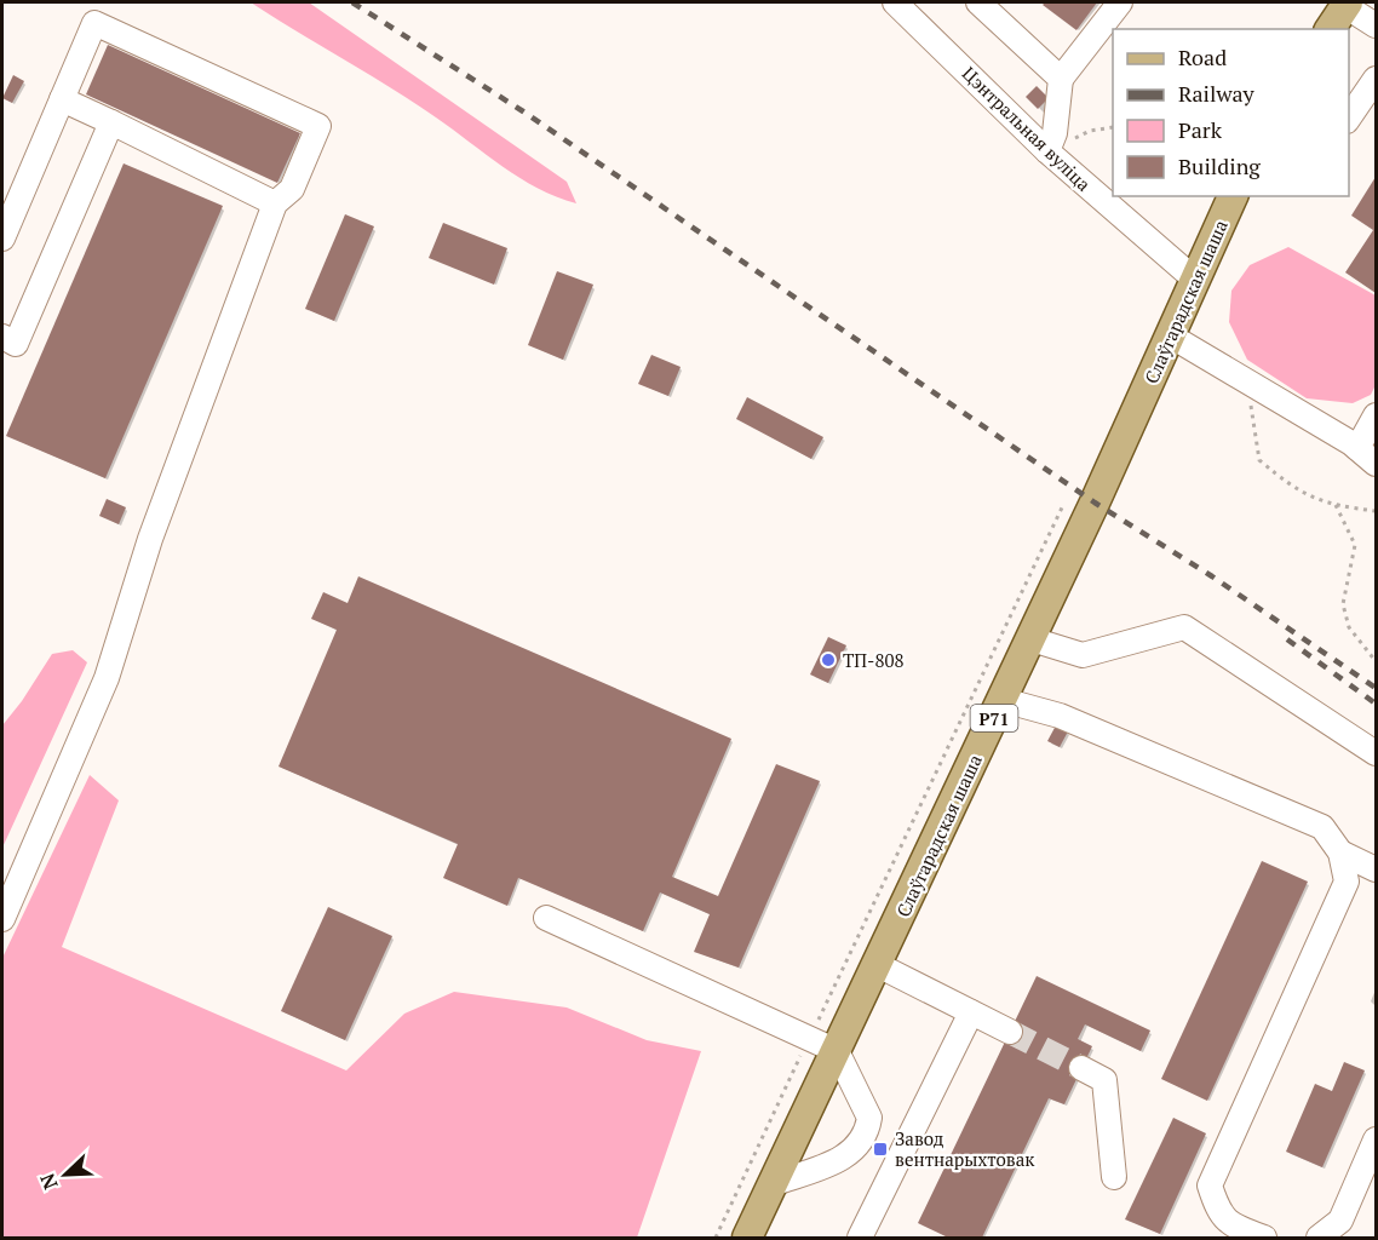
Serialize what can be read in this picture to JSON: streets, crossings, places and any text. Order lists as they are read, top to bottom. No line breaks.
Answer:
{"streets":{"main road":["Слаўгарадская шаша","Р71"],"street":["Цэнтральная вуліца"]},"crossings":[["Цэнтральная вуліца","Слаўгарадская шаша"]],"places":{"other":["ТП-808"],"transit":["Завод вентнарыхтовак"]},"legend":["Road","Railway","Park","Building"],"north":"bottom left"}
